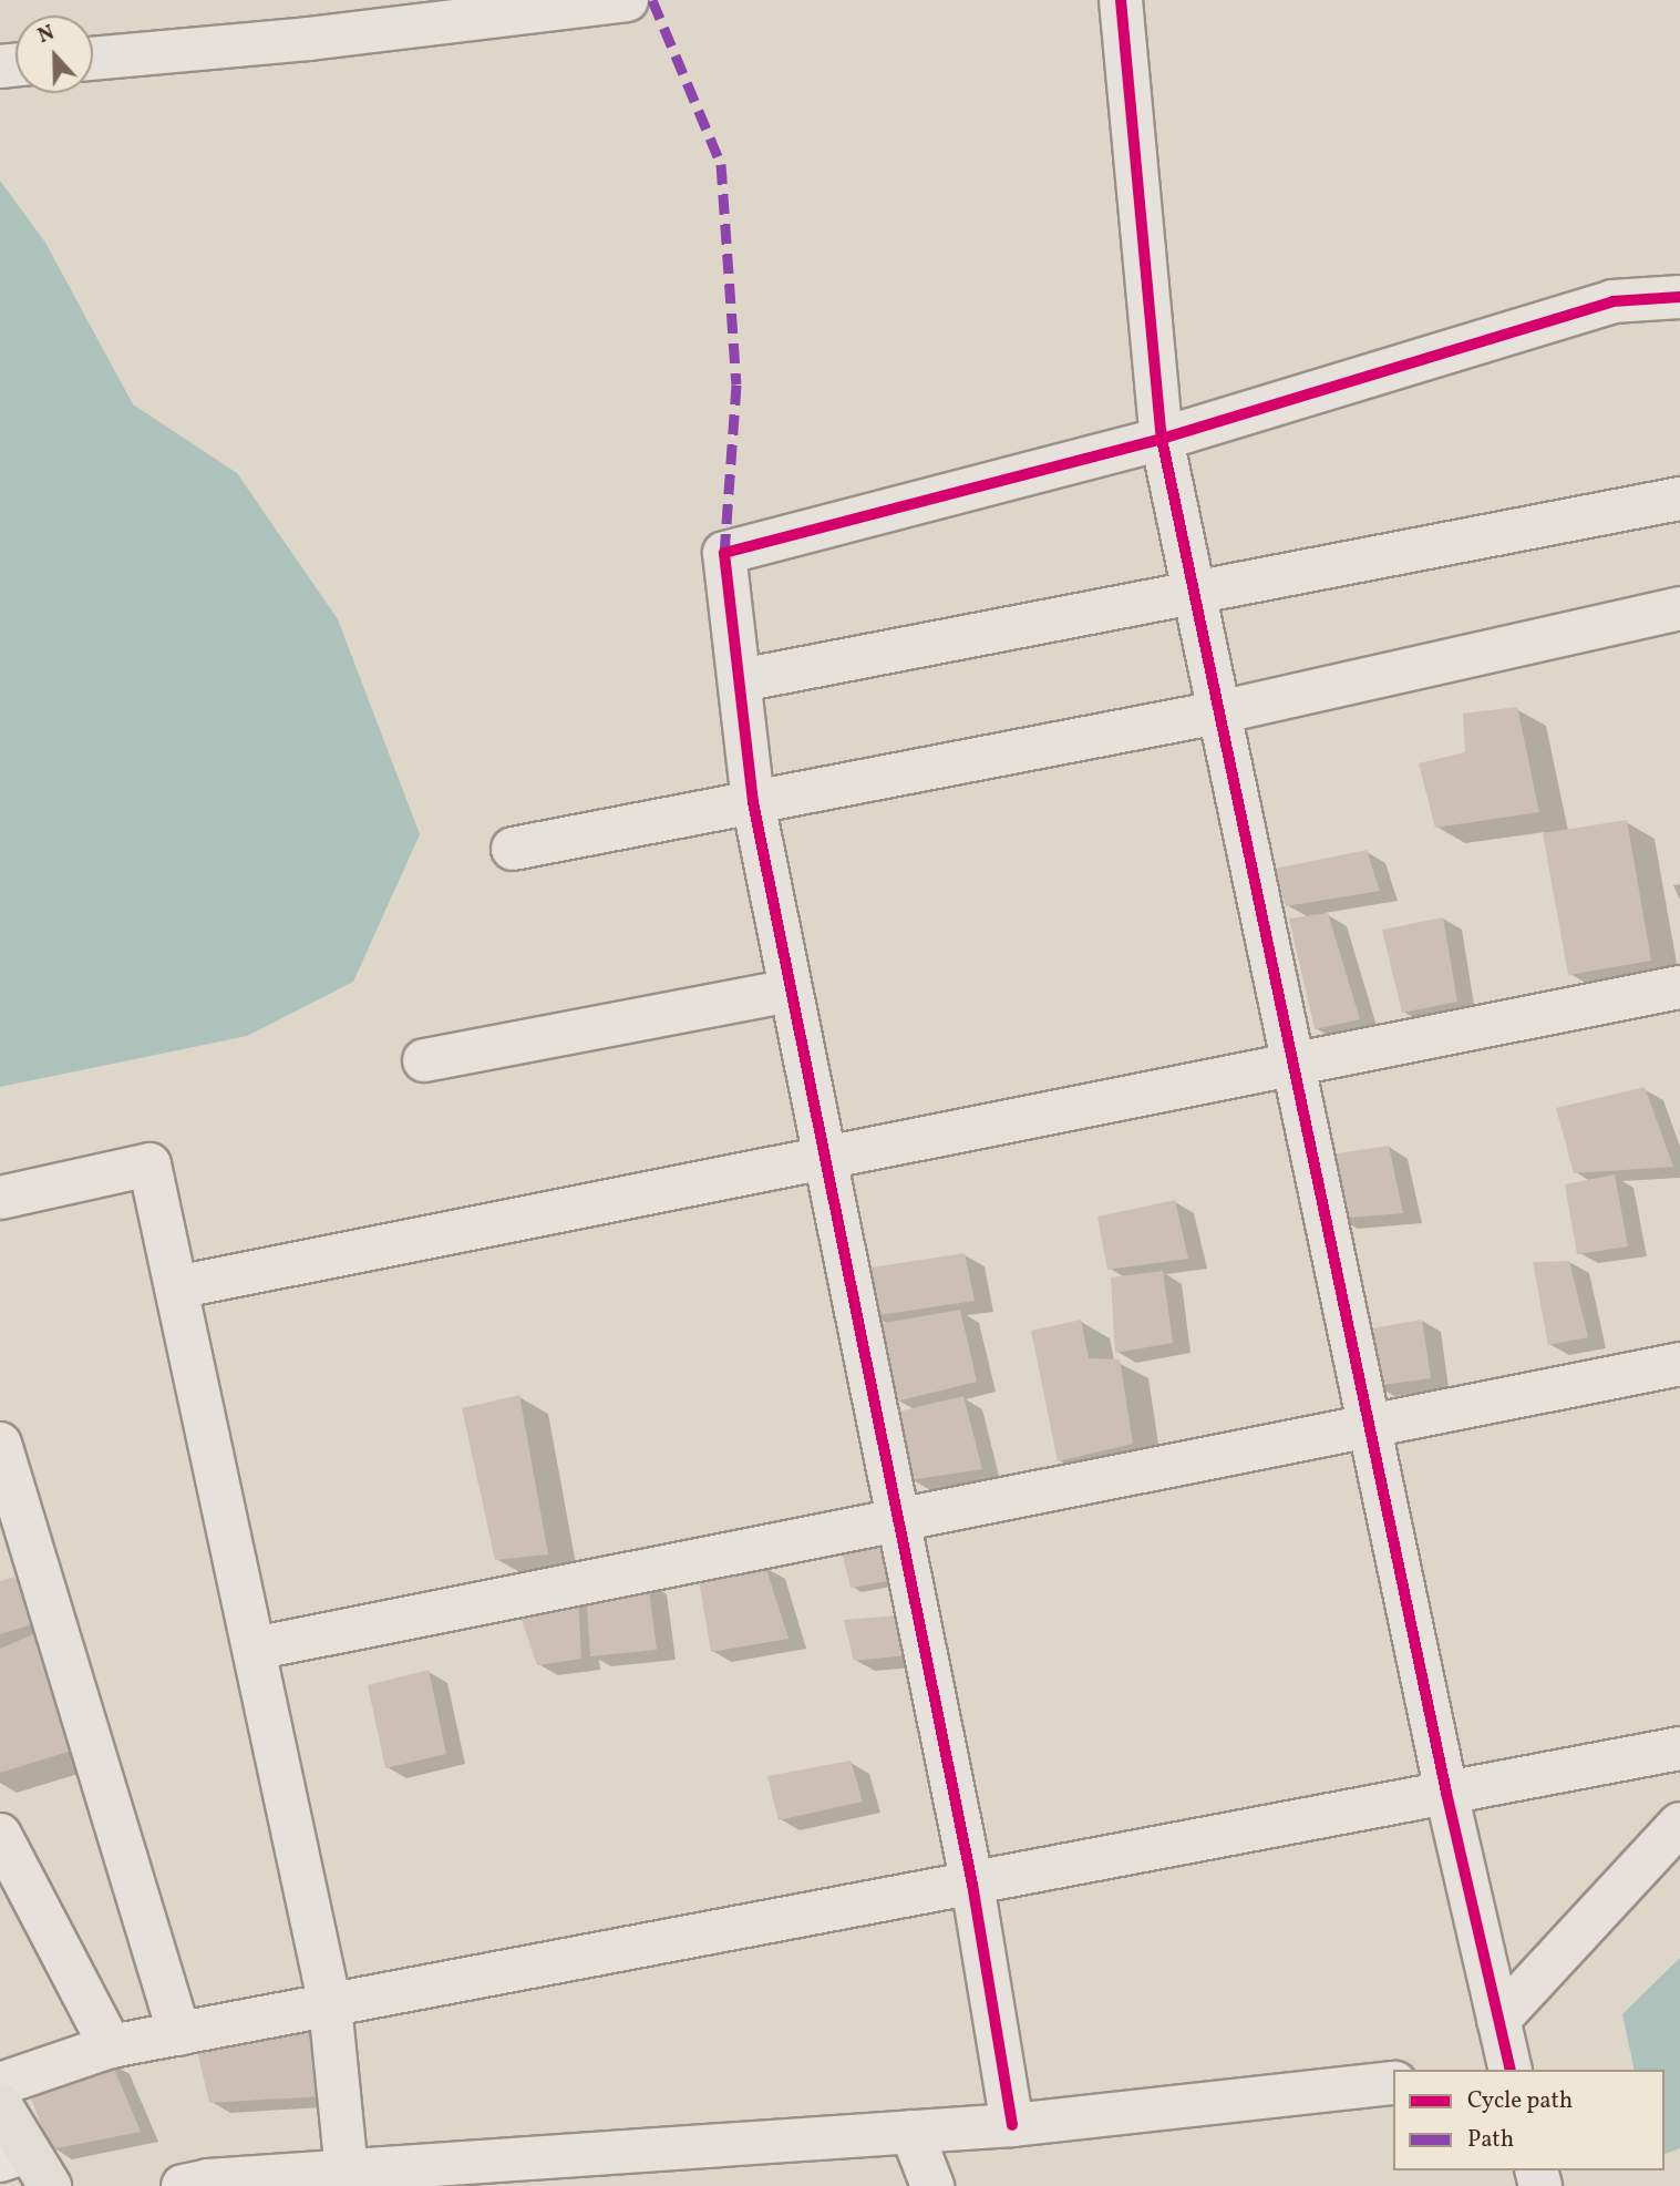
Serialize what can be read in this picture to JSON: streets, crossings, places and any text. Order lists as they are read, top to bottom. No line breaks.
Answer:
{"legend":["Cycle path","Path"],"north":"top"}
